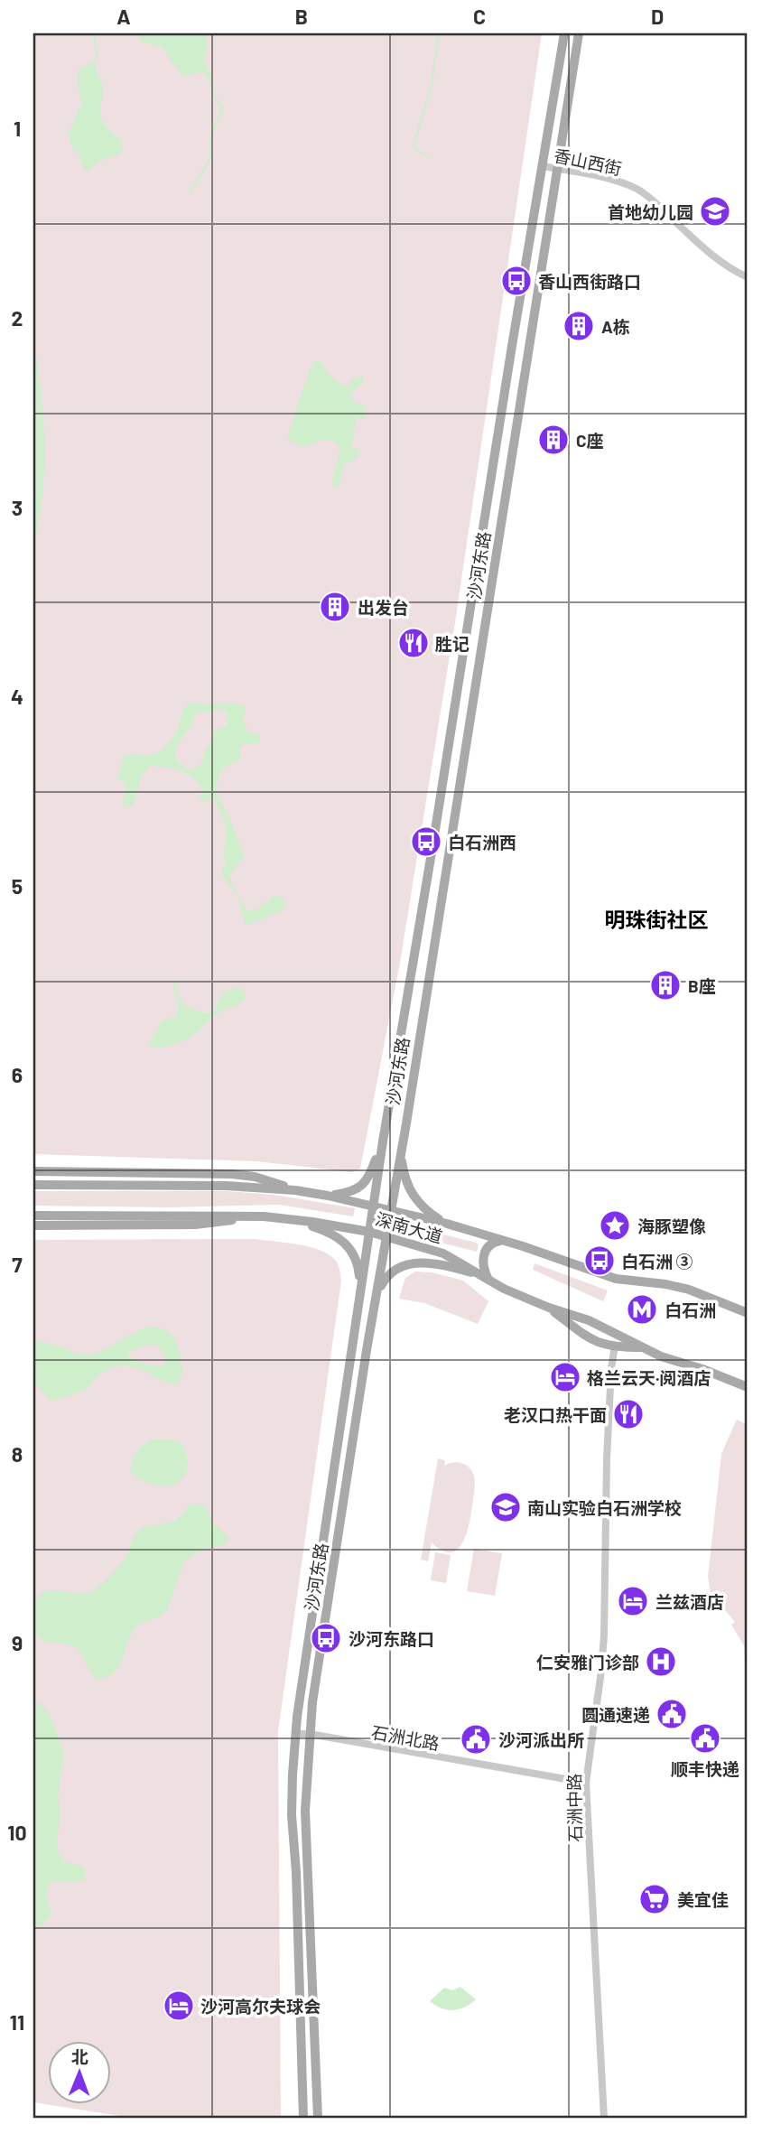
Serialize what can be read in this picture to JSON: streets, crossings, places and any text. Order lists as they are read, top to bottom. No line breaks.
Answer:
{"streets":{"main road":["沙河东路","深南大道"],"street":["香山西街","石洲北路","石洲中路"]},"crossings":[["香山西街","沙河东路"],["沙河东路","深南大道"],["沙河东路","石洲北路"],["石洲北路","石洲中路"]],"districts":["明珠街社区"],"places":{"school or university":["首地幼儿园","南山实验白石洲学校"],"bus stop":["香山西街路口","白石洲西","白石洲 ③","沙河东路口"],"building":["A栋","C座","出发台","B座"],"restaurant":["胜记","老汉口热干面"],"place":["海豚塑像"],"metro station":["白石洲"],"hotel":["格兰云天·阅酒店","兰兹酒店","沙河高尔夫球会"],"hospital":["仁安雅门诊部"],"public building":["圆通速递","顺丰快递","沙河派出所"],"supermarket":["美宜佳"]},"north":"top","grid":{"columns":["A","B","C","D"],"rows":["1","2","3","4","5","6","7","8","9","10","11"]}}
